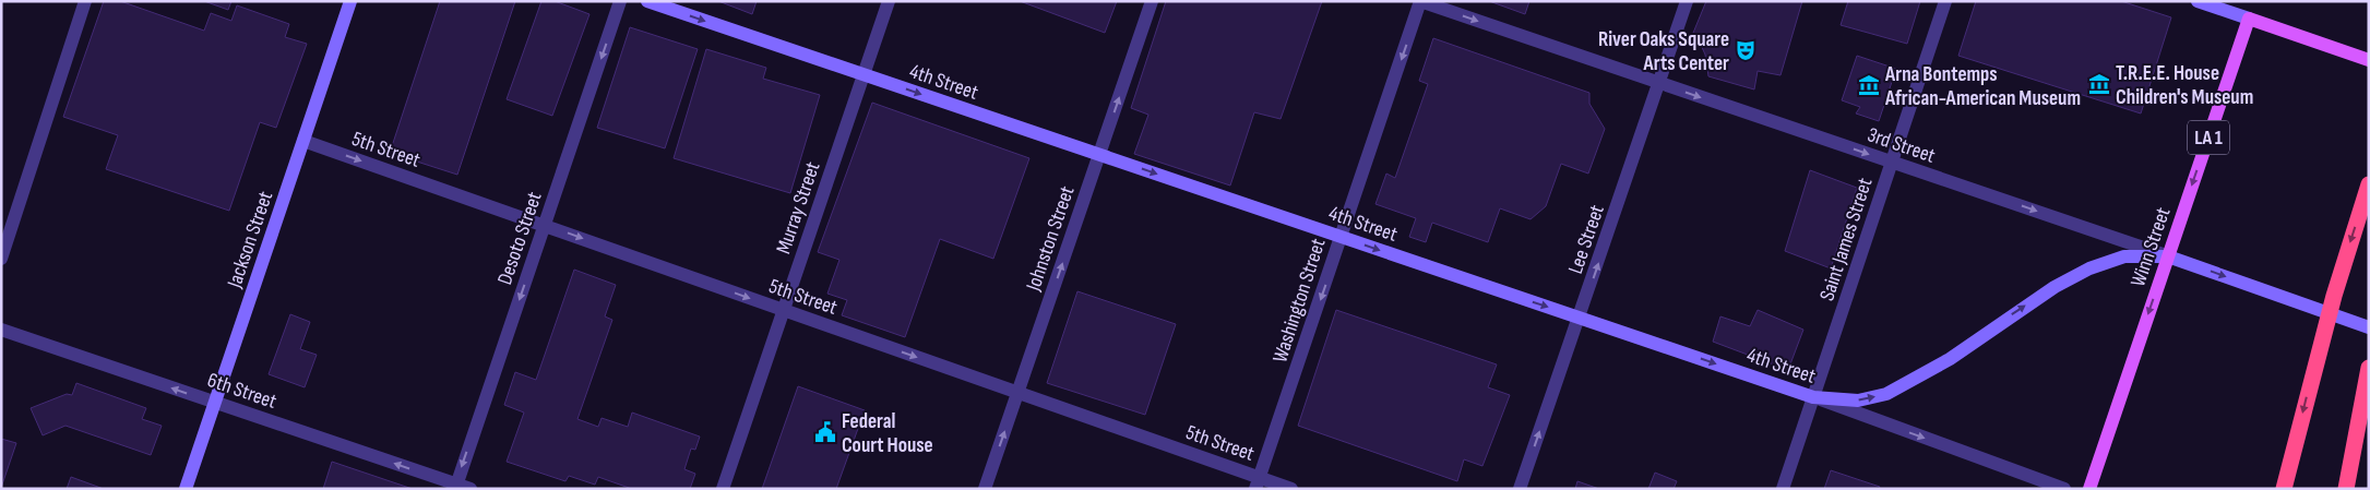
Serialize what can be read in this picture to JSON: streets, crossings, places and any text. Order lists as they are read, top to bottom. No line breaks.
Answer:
{"streets":{"main road":["4th Street","LA 1","3rd Street","Jackson Street","Winn Street"],"street":["5th Street","Murray Street","Desoto Street","Johnston Street","Lee Street","Saint James Street","Washington Street","6th Street"]},"crossings":[["4th Street","Murray Street"],["4th Street","Johnston Street"],["4th Street","Lee Street"],["4th Street","Saint James Street"],["4th Street","Washington Street"],["3rd Street","Lee Street"],["3rd Street","Saint James Street"],["3rd Street","Winn Street"],["3rd Street","Washington Street"],["5th Street","Murray Street"],["5th Street","Desoto Street"],["5th Street","Johnston Street"],["5th Street","Jackson Street"],["5th Street","Washington Street"],["Desoto Street","6th Street"],["Jackson Street","6th Street"]],"one_way":["4th Street","3rd Street","5th Street","Desoto Street","Johnston Street","Lee Street","Winn Street","Washington Street","6th Street"],"places":{"theatre":["River Oaks Square Arts Center"],"museum":["T.R.E.E. House Children's Museum","Arna Bontemps African-American Museum"],"public building":["Federal Court House"]}}
